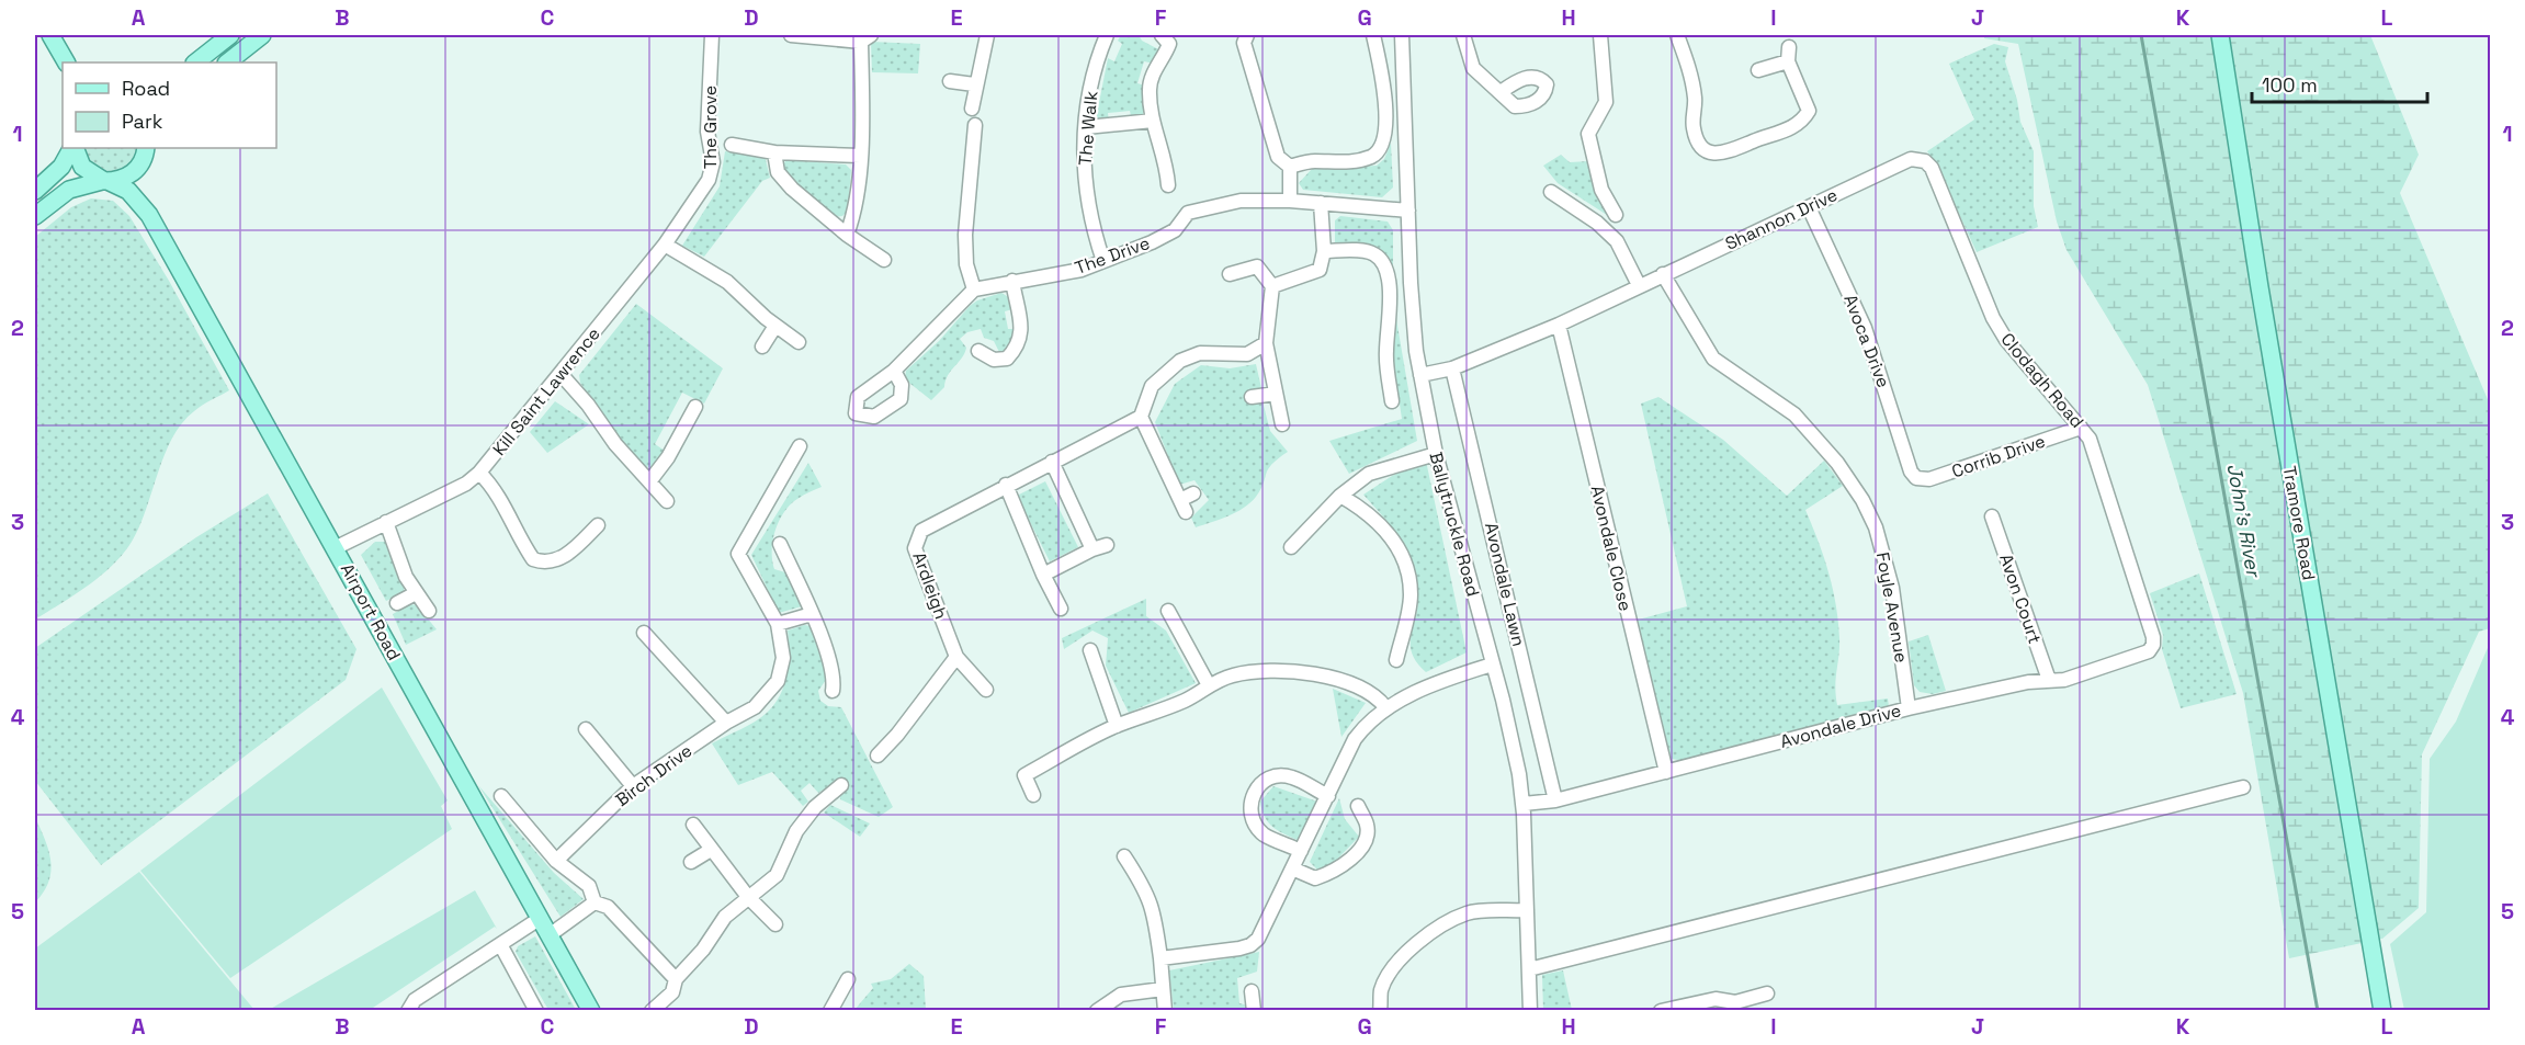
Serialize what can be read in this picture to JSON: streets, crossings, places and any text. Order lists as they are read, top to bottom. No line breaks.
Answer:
{"streets":{"main road":["Tramore Road","Airport Road"],"street":["The Grove","The Walk","Shannon Drive","The Drive","Avoca Drive","Clodagh Road","Kill Saint Lawrence","Corrib Drive","Ballytruckle Road","Avondale Close","Avondale Lawn","Ardleigh","Avon Court","Foyle Avenue","Avondale Drive","Birch Drive"]},"crossings":[["The Grove","Kill Saint Lawrence"],["The Walk","The Drive"],["Shannon Drive","Avoca Drive"],["Shannon Drive","Clodagh Road"],["Shannon Drive","Ballytruckle Road"],["Shannon Drive","Avondale Close"],["Shannon Drive","Avondale Lawn"],["Shannon Drive","Foyle Avenue"],["The Drive","Ballytruckle Road"],["Avoca Drive","Corrib Drive"],["Clodagh Road","Corrib Drive"],["Clodagh Road","Avondale Drive"],["Kill Saint Lawrence","Airport Road"],["Ballytruckle Road","Avondale Drive"],["Avondale Close","Avondale Drive"],["Avondale Lawn","Avondale Drive"],["Avon Court","Avondale Drive"],["Foyle Avenue","Avondale Drive"]],"water":["John's River"],"legend":["Road","Park"],"scale_bar":"100 m","grid":{"columns":["A","B","C","D","E","F","G","H","I","J","K","L"],"rows":["1","2","3","4","5"]}}
